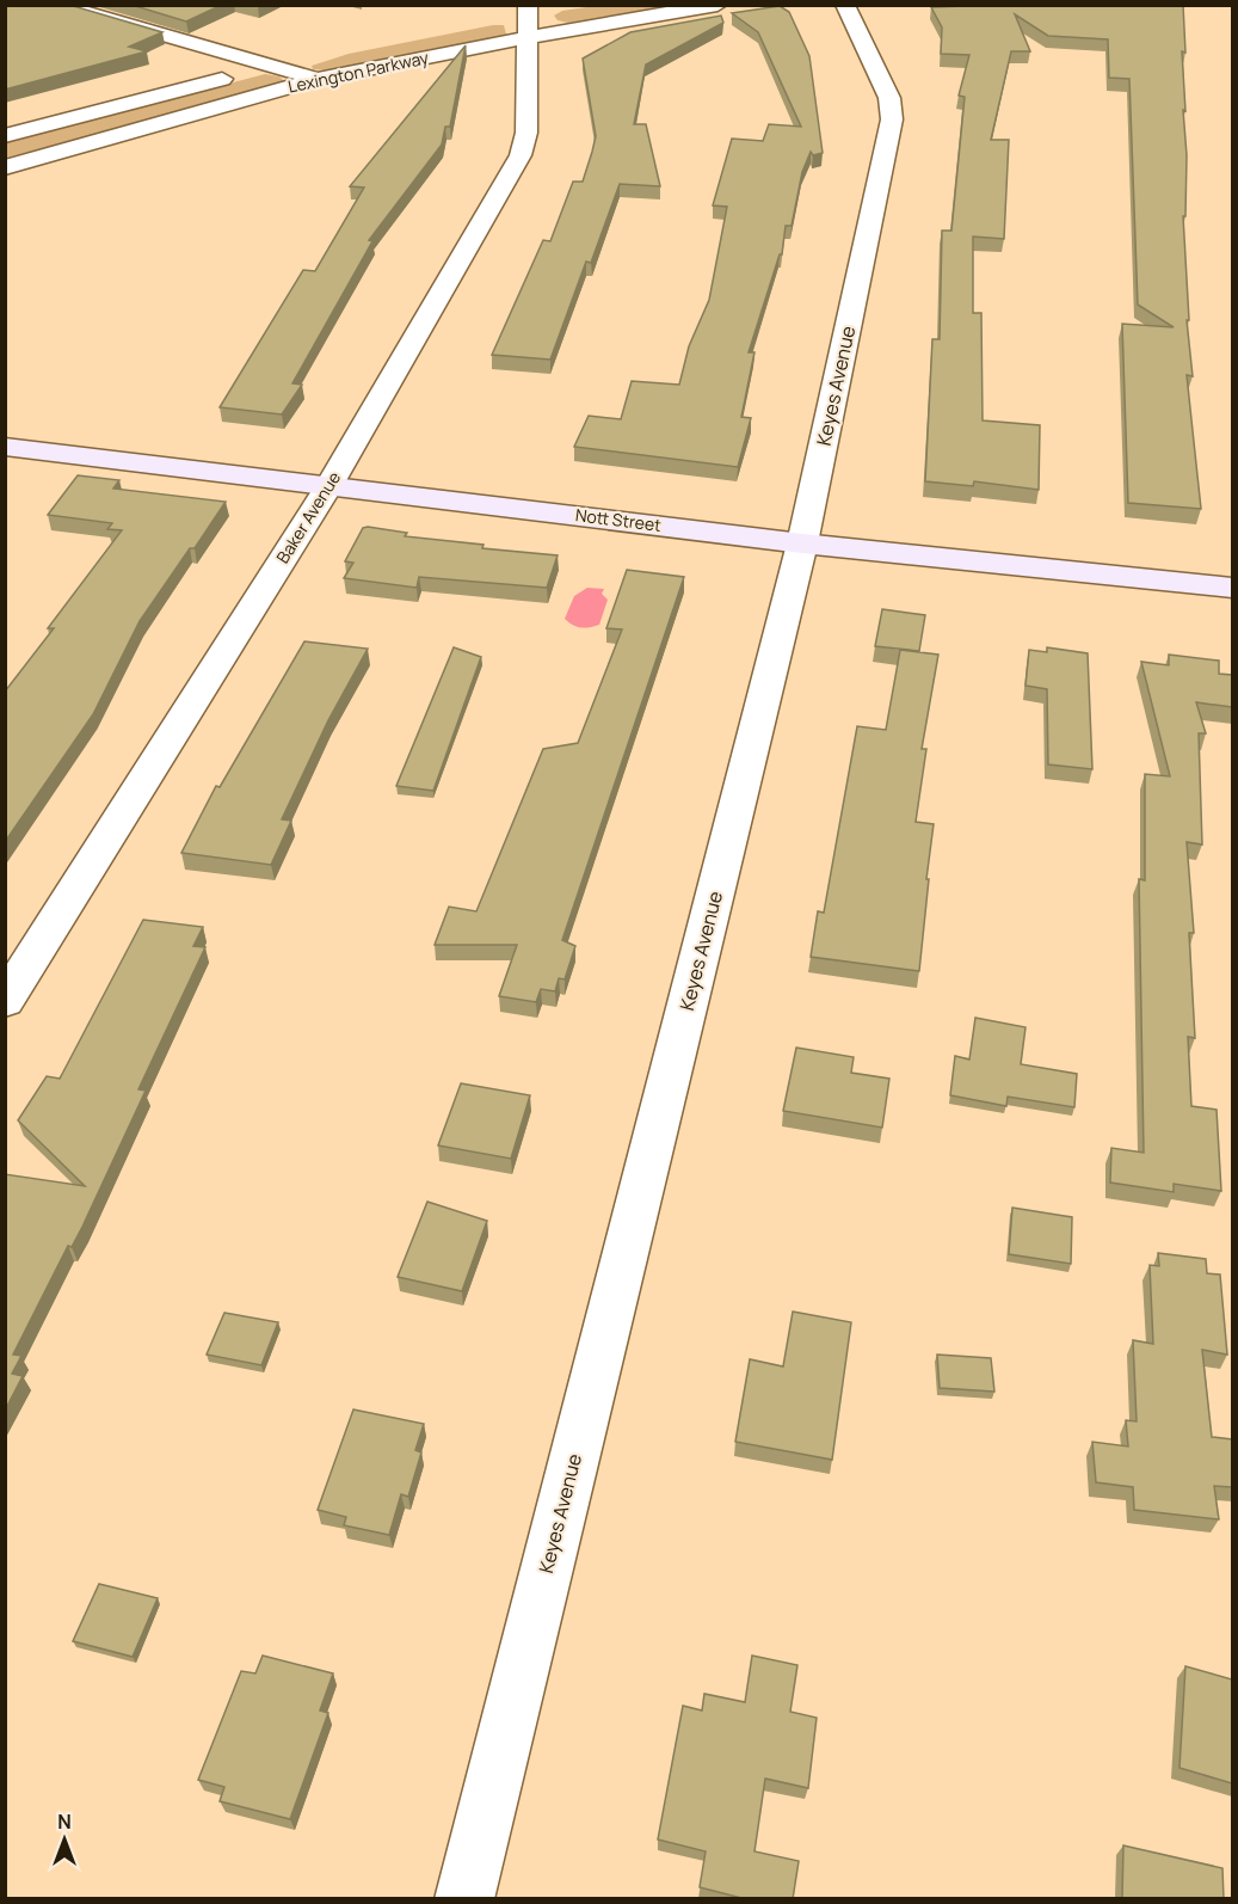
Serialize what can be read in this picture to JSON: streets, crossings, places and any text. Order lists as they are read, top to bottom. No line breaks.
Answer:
{"streets":{"main road":["Nott Street"],"street":["Lexington Parkway","Keyes Avenue","Baker Avenue"]},"crossings":[["Lexington Parkway","Baker Avenue"],["Keyes Avenue","Nott Street"],["Baker Avenue","Nott Street"]],"north":"top"}
